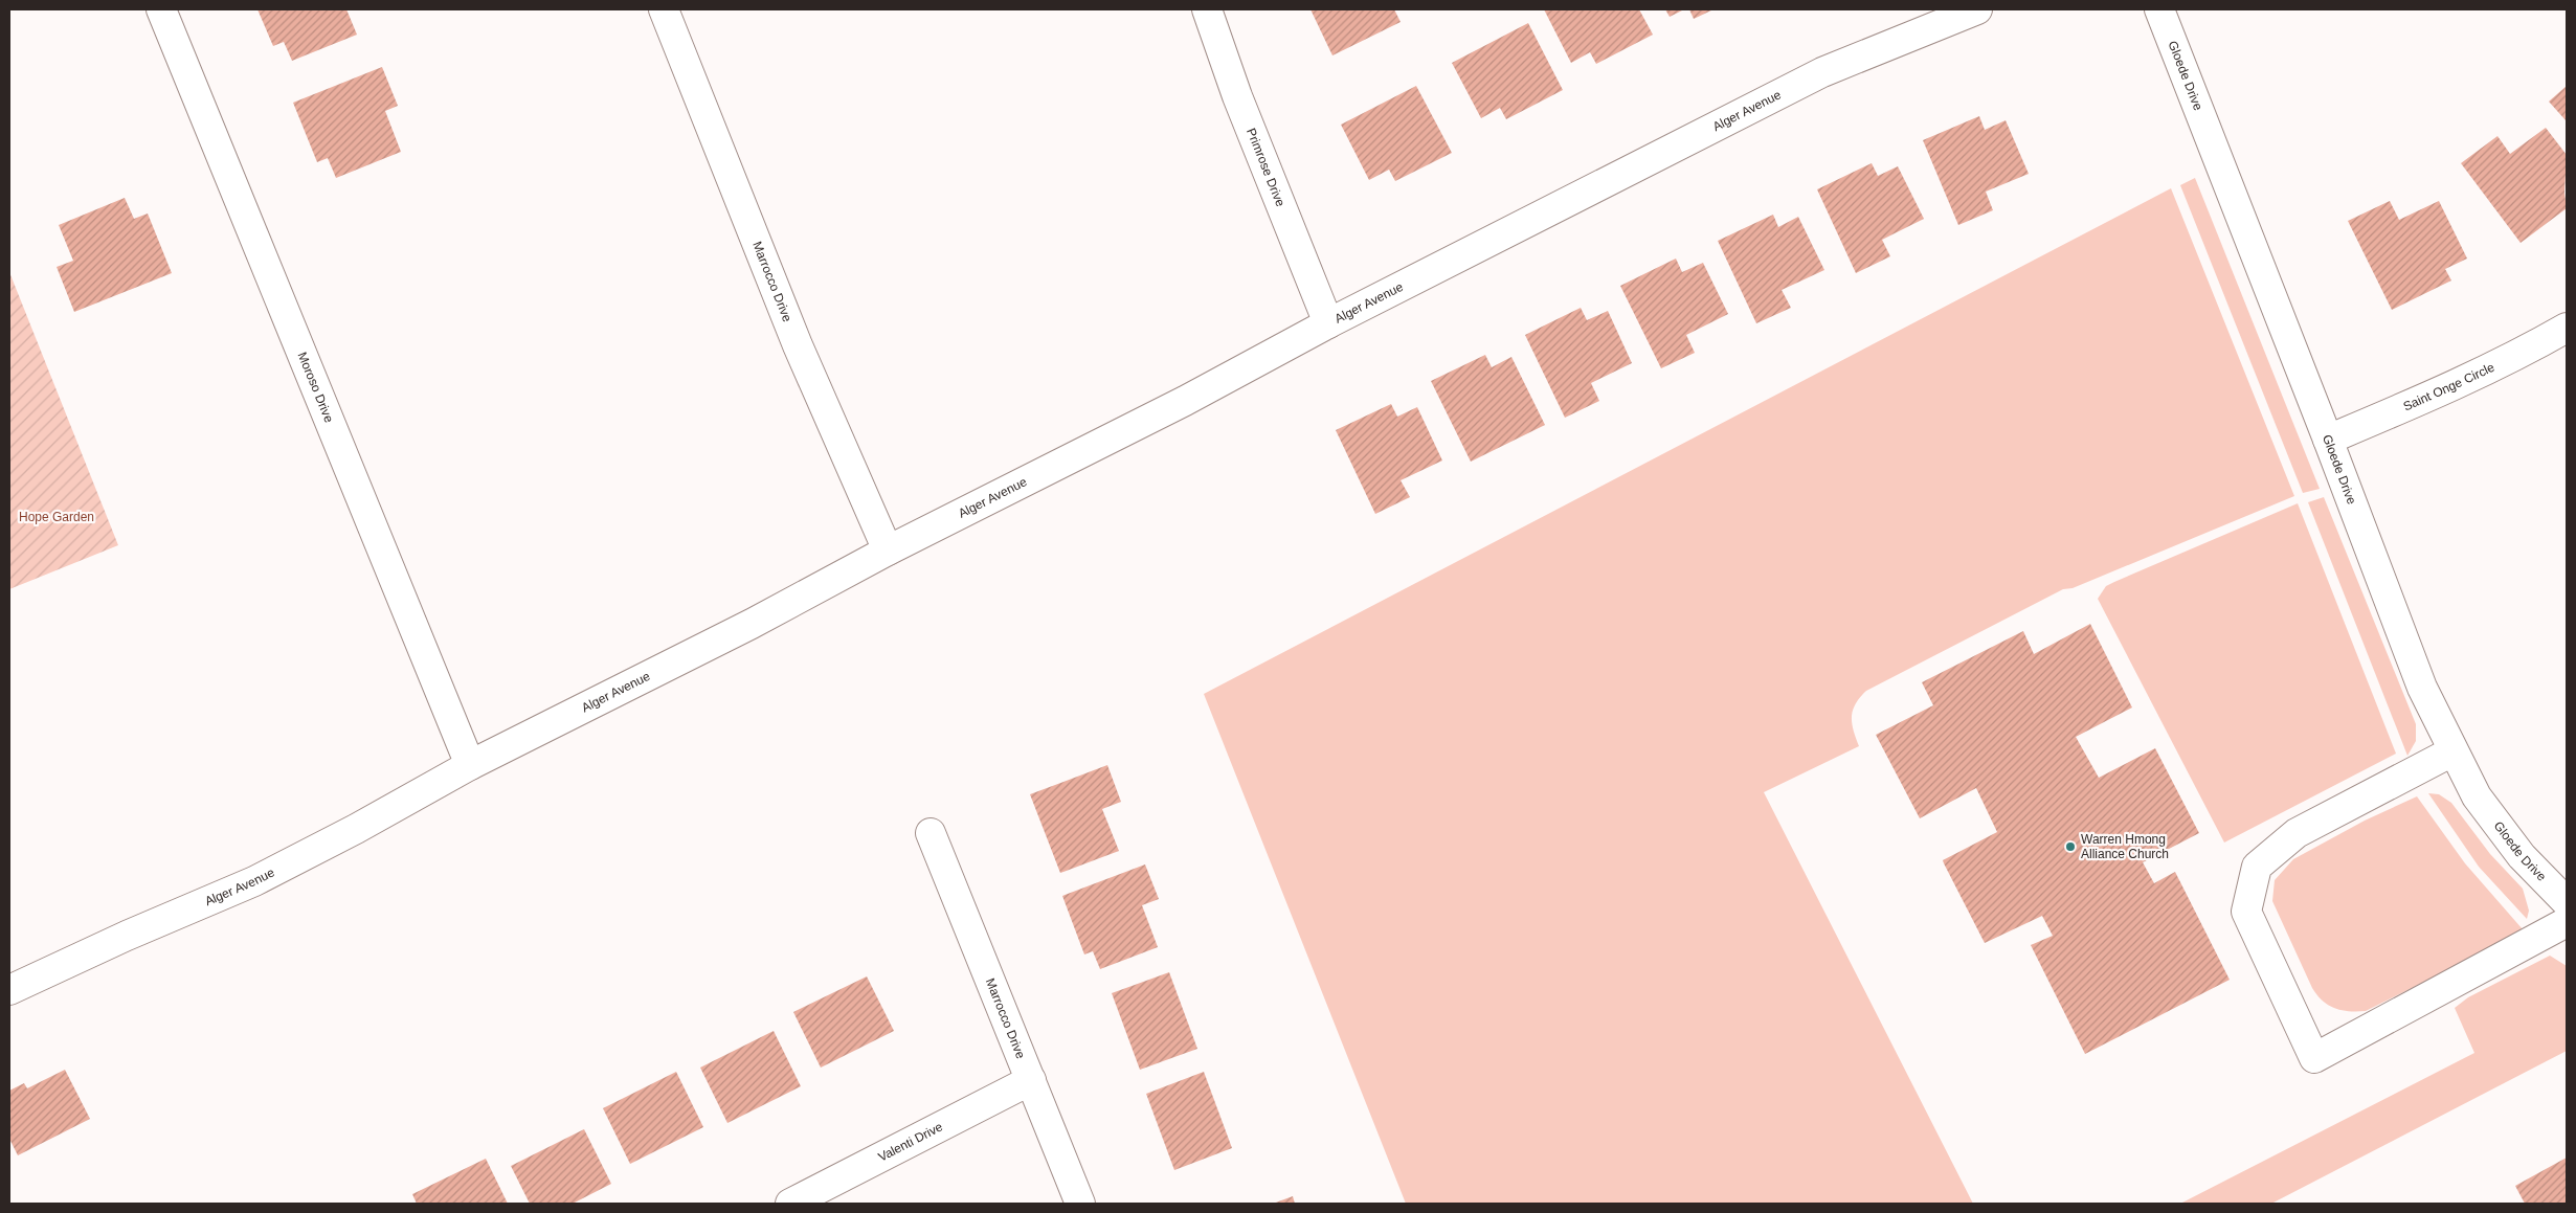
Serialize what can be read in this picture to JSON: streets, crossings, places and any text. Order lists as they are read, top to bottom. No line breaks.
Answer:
{"streets":{"street":["Gloede Drive","Alger Avenue","Primrose Drive","Marrocco Drive","Saint Onge Circle","Moroso Drive","Valenti Drive"]},"crossings":[["Gloede Drive","Saint Onge Circle"],["Alger Avenue","Primrose Drive"],["Alger Avenue","Marrocco Drive"],["Alger Avenue","Moroso Drive"],["Marrocco Drive","Valenti Drive"]],"parks":["Hope Garden"],"places":["Warren Hmong Alliance Church"]}
